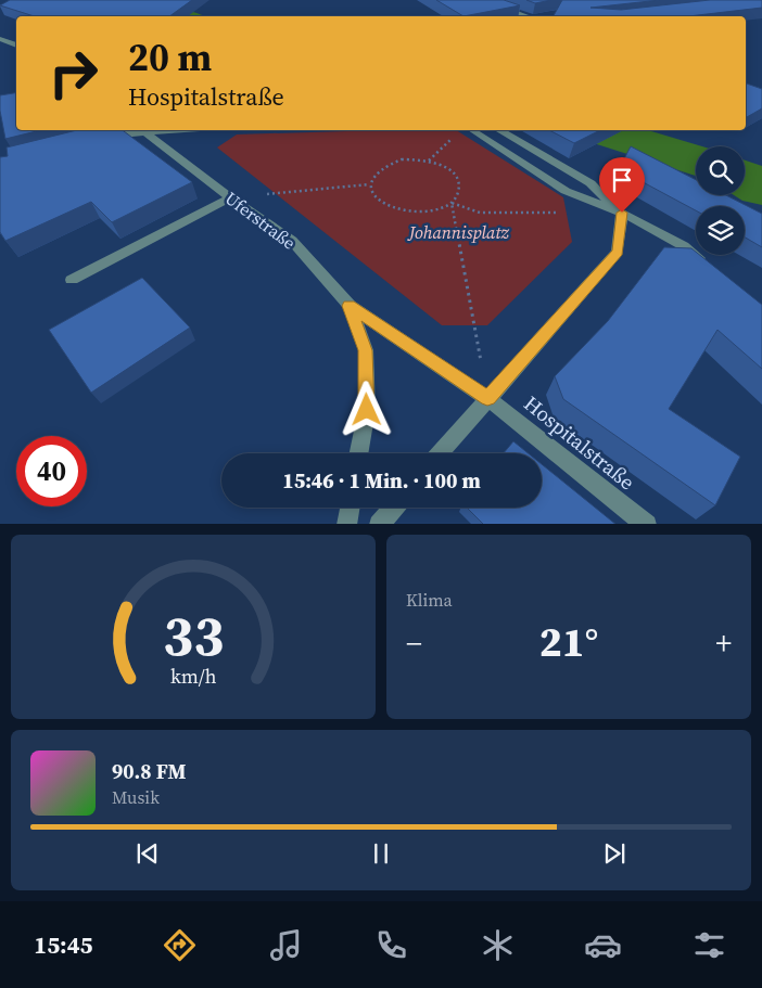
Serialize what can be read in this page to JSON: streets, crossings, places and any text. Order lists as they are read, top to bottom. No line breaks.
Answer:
{"streets":{"street":["Uferstraße","Hospitalstraße"]},"crossings":[["Uferstraße","Hospitalstraße"]],"parks":["Johannisplatz"],"page":{"turn":["20 m","Hospitalstraße"],"limit":"40","trip":"15:46 · 1 Min. · 100 m","tile":"Klima","heat":["−","21°","+"],"song":["90.8 FM","Musik"],"tabs":"15:45","gauge":["33","km/h"]}}
